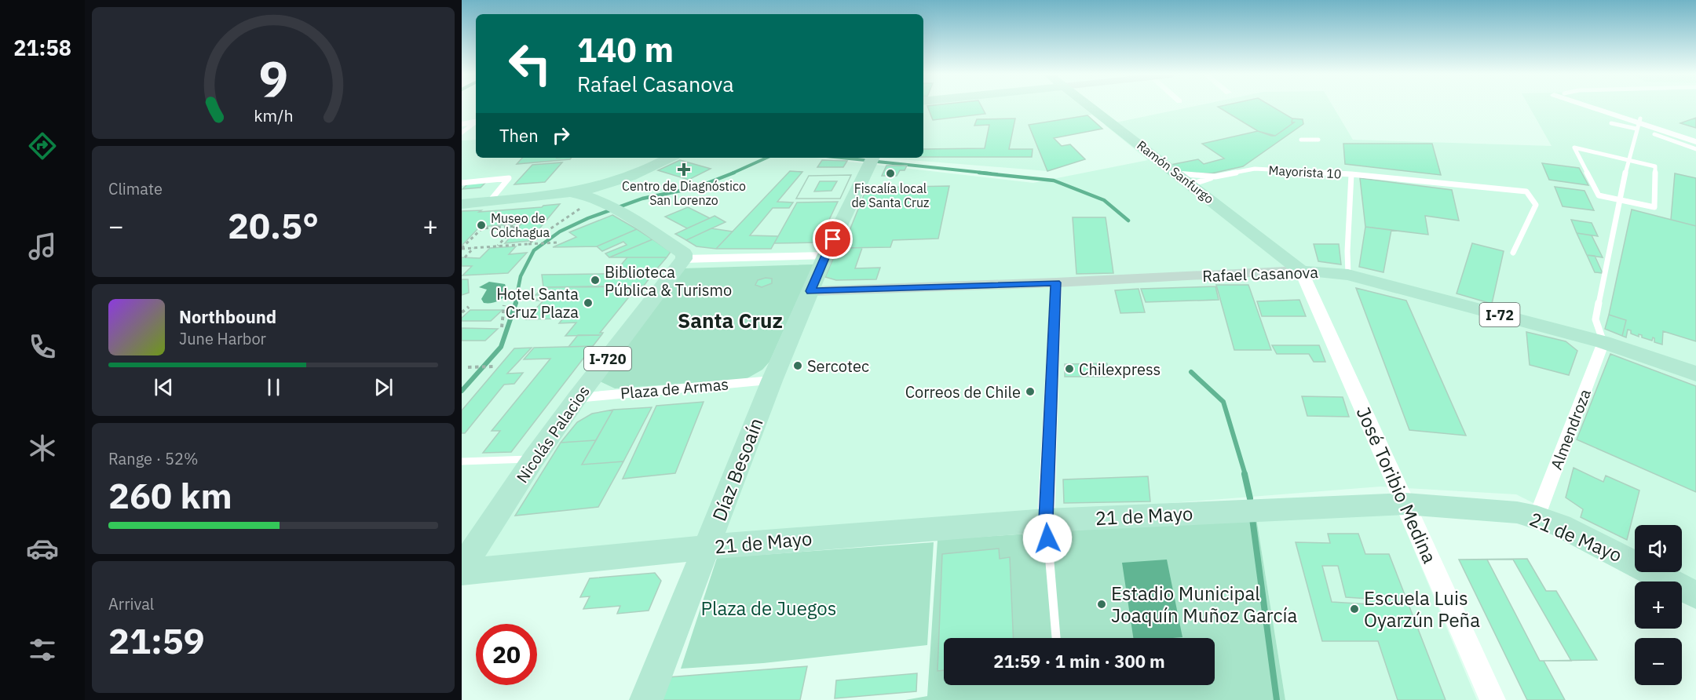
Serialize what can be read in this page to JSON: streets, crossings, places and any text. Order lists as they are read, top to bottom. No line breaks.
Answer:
{"streets":{"main road":["Ramón Sanfurgo","Rafael Casanova","I-72","I-720","Nicolás Palacios","Díaz Besoaín","21 de Mayo"],"street":["Plaza de Armas","Almendroza","José Toribio Medina"],"lane":["Mayorista 10"]},"crossings":[["Ramón Sanfurgo","Mayorista 10"],["Ramón Sanfurgo","Rafael Casanova"],["Ramón Sanfurgo","José Toribio Medina"],["Mayorista 10","Rafael Casanova"],["Rafael Casanova","Almendroza"],["Rafael Casanova","Díaz Besoaín"],["Rafael Casanova","José Toribio Medina"],["Plaza de Armas","Nicolás Palacios"],["Plaza de Armas","Díaz Besoaín"],["Almendroza","21 de Mayo"],["Díaz Besoaín","21 de Mayo"],["José Toribio Medina","21 de Mayo"]],"districts":["Santa Cruz"],"parks":["Plaza de Juegos"],"places":{"health":["Centro de Diagnóstico San Lorenzo"],"other":["Fiscalía local de Santa Cruz","Museo de Colchagua","Biblioteca Pública & Turismo","Hotel Santa Cruz Plaza","Sercotec","Chilexpress","Correos de Chile","Estadio Municipal Joaquín Muñoz García","Escuela Luis Oyarzún Peña"]},"page":{"tabs":"21:58","turn":["140 m","Rafael Casanova"],"then":"Then","tile":["Climate",["Range · 52%","260 km"],["Arrival","21:59"]],"heat":["−","20.5°","+"],"song":["Northbound","June Harbor"],"map_buttons":["+","−"],"limit":"20","trip":"21:59 · 1 min · 300 m","gauge":["9","km/h"]}}
